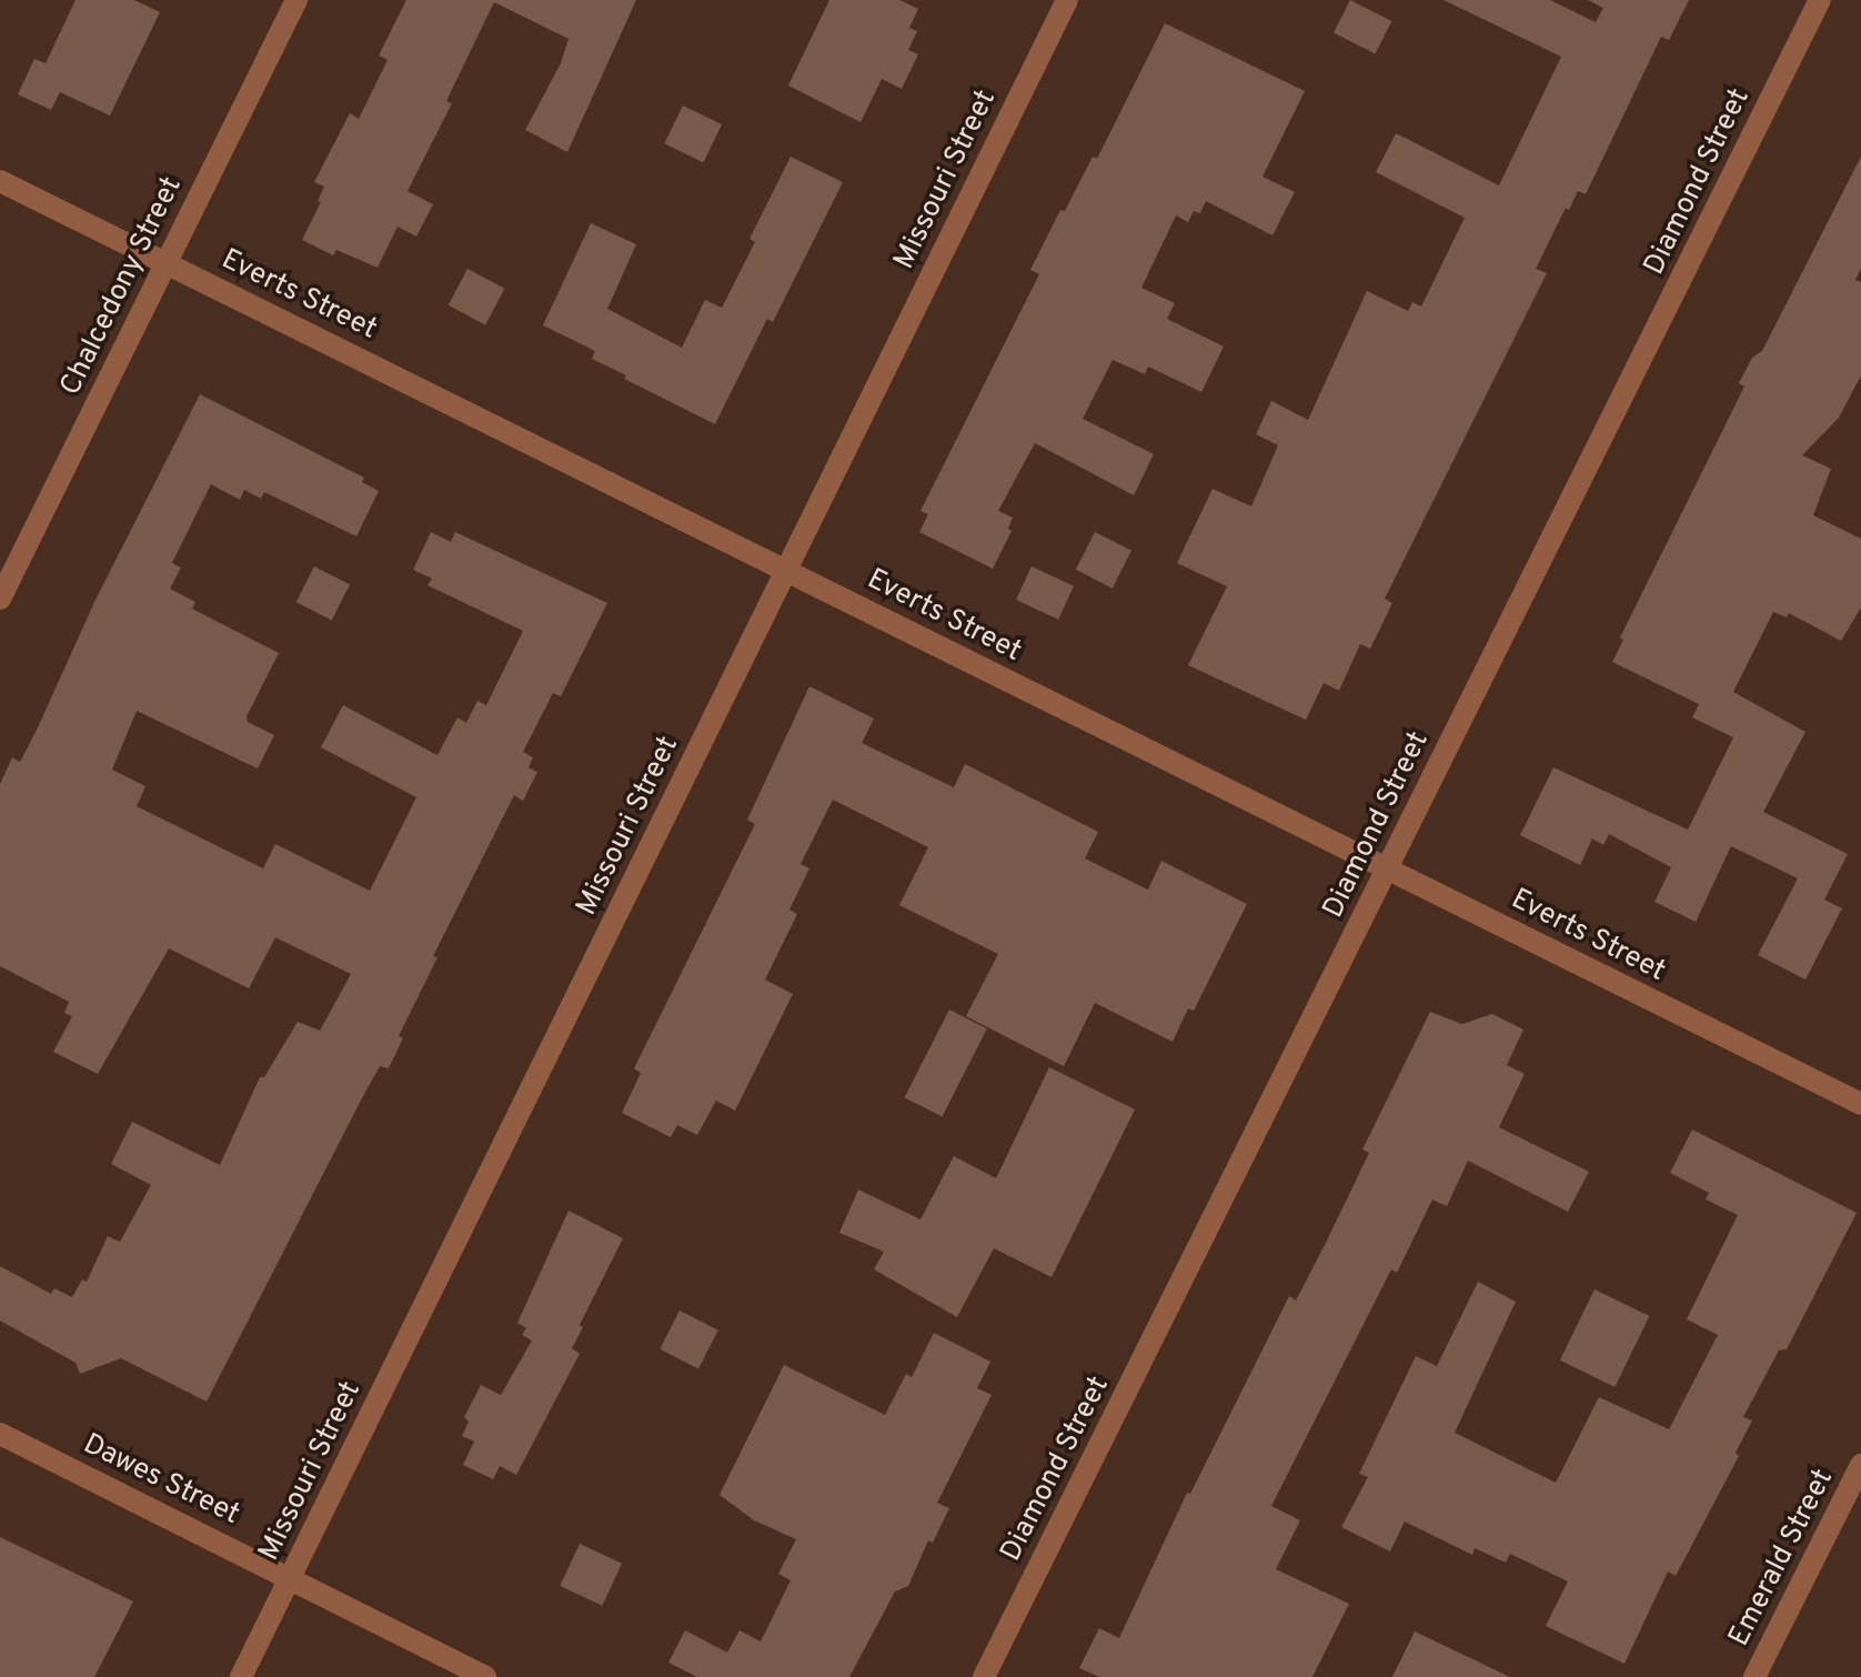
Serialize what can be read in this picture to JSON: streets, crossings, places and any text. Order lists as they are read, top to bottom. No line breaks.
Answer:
{"streets":{"street":["Missouri Street","Diamond Street","Chalcedony Street","Everts Street","Dawes Street","Emerald Street"]},"crossings":[["Missouri Street","Everts Street"],["Missouri Street","Dawes Street"],["Diamond Street","Everts Street"],["Chalcedony Street","Everts Street"]]}
